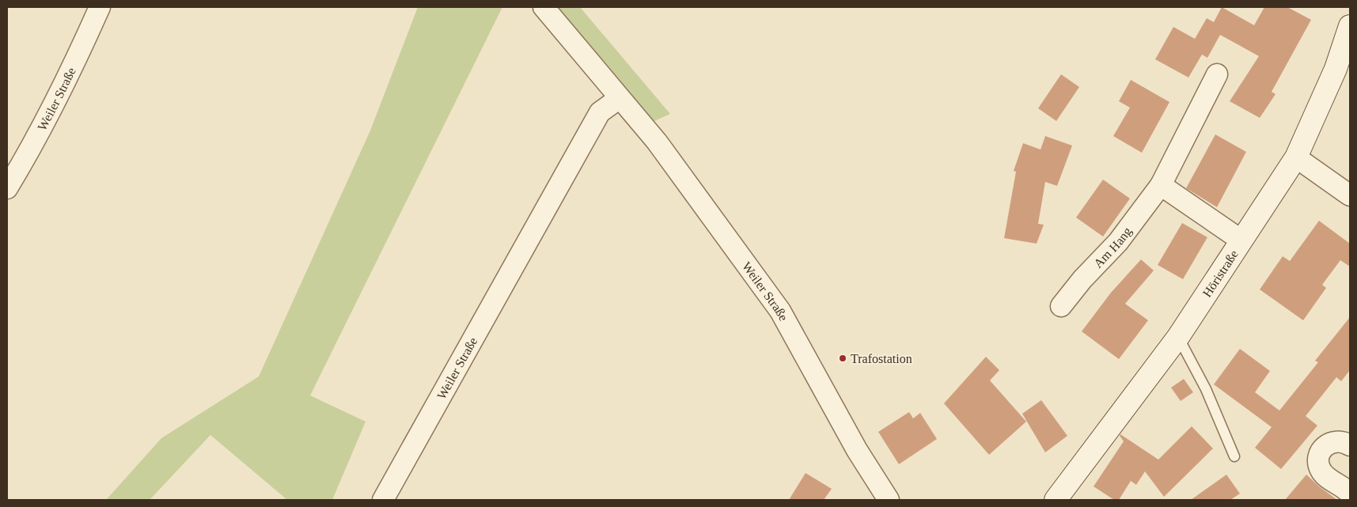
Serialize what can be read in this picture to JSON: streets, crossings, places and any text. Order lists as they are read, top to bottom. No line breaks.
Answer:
{"streets":{"main road":["Höristraße"],"street":["Weiler Straße","Am Hang"]},"places":["Trafostation"]}
